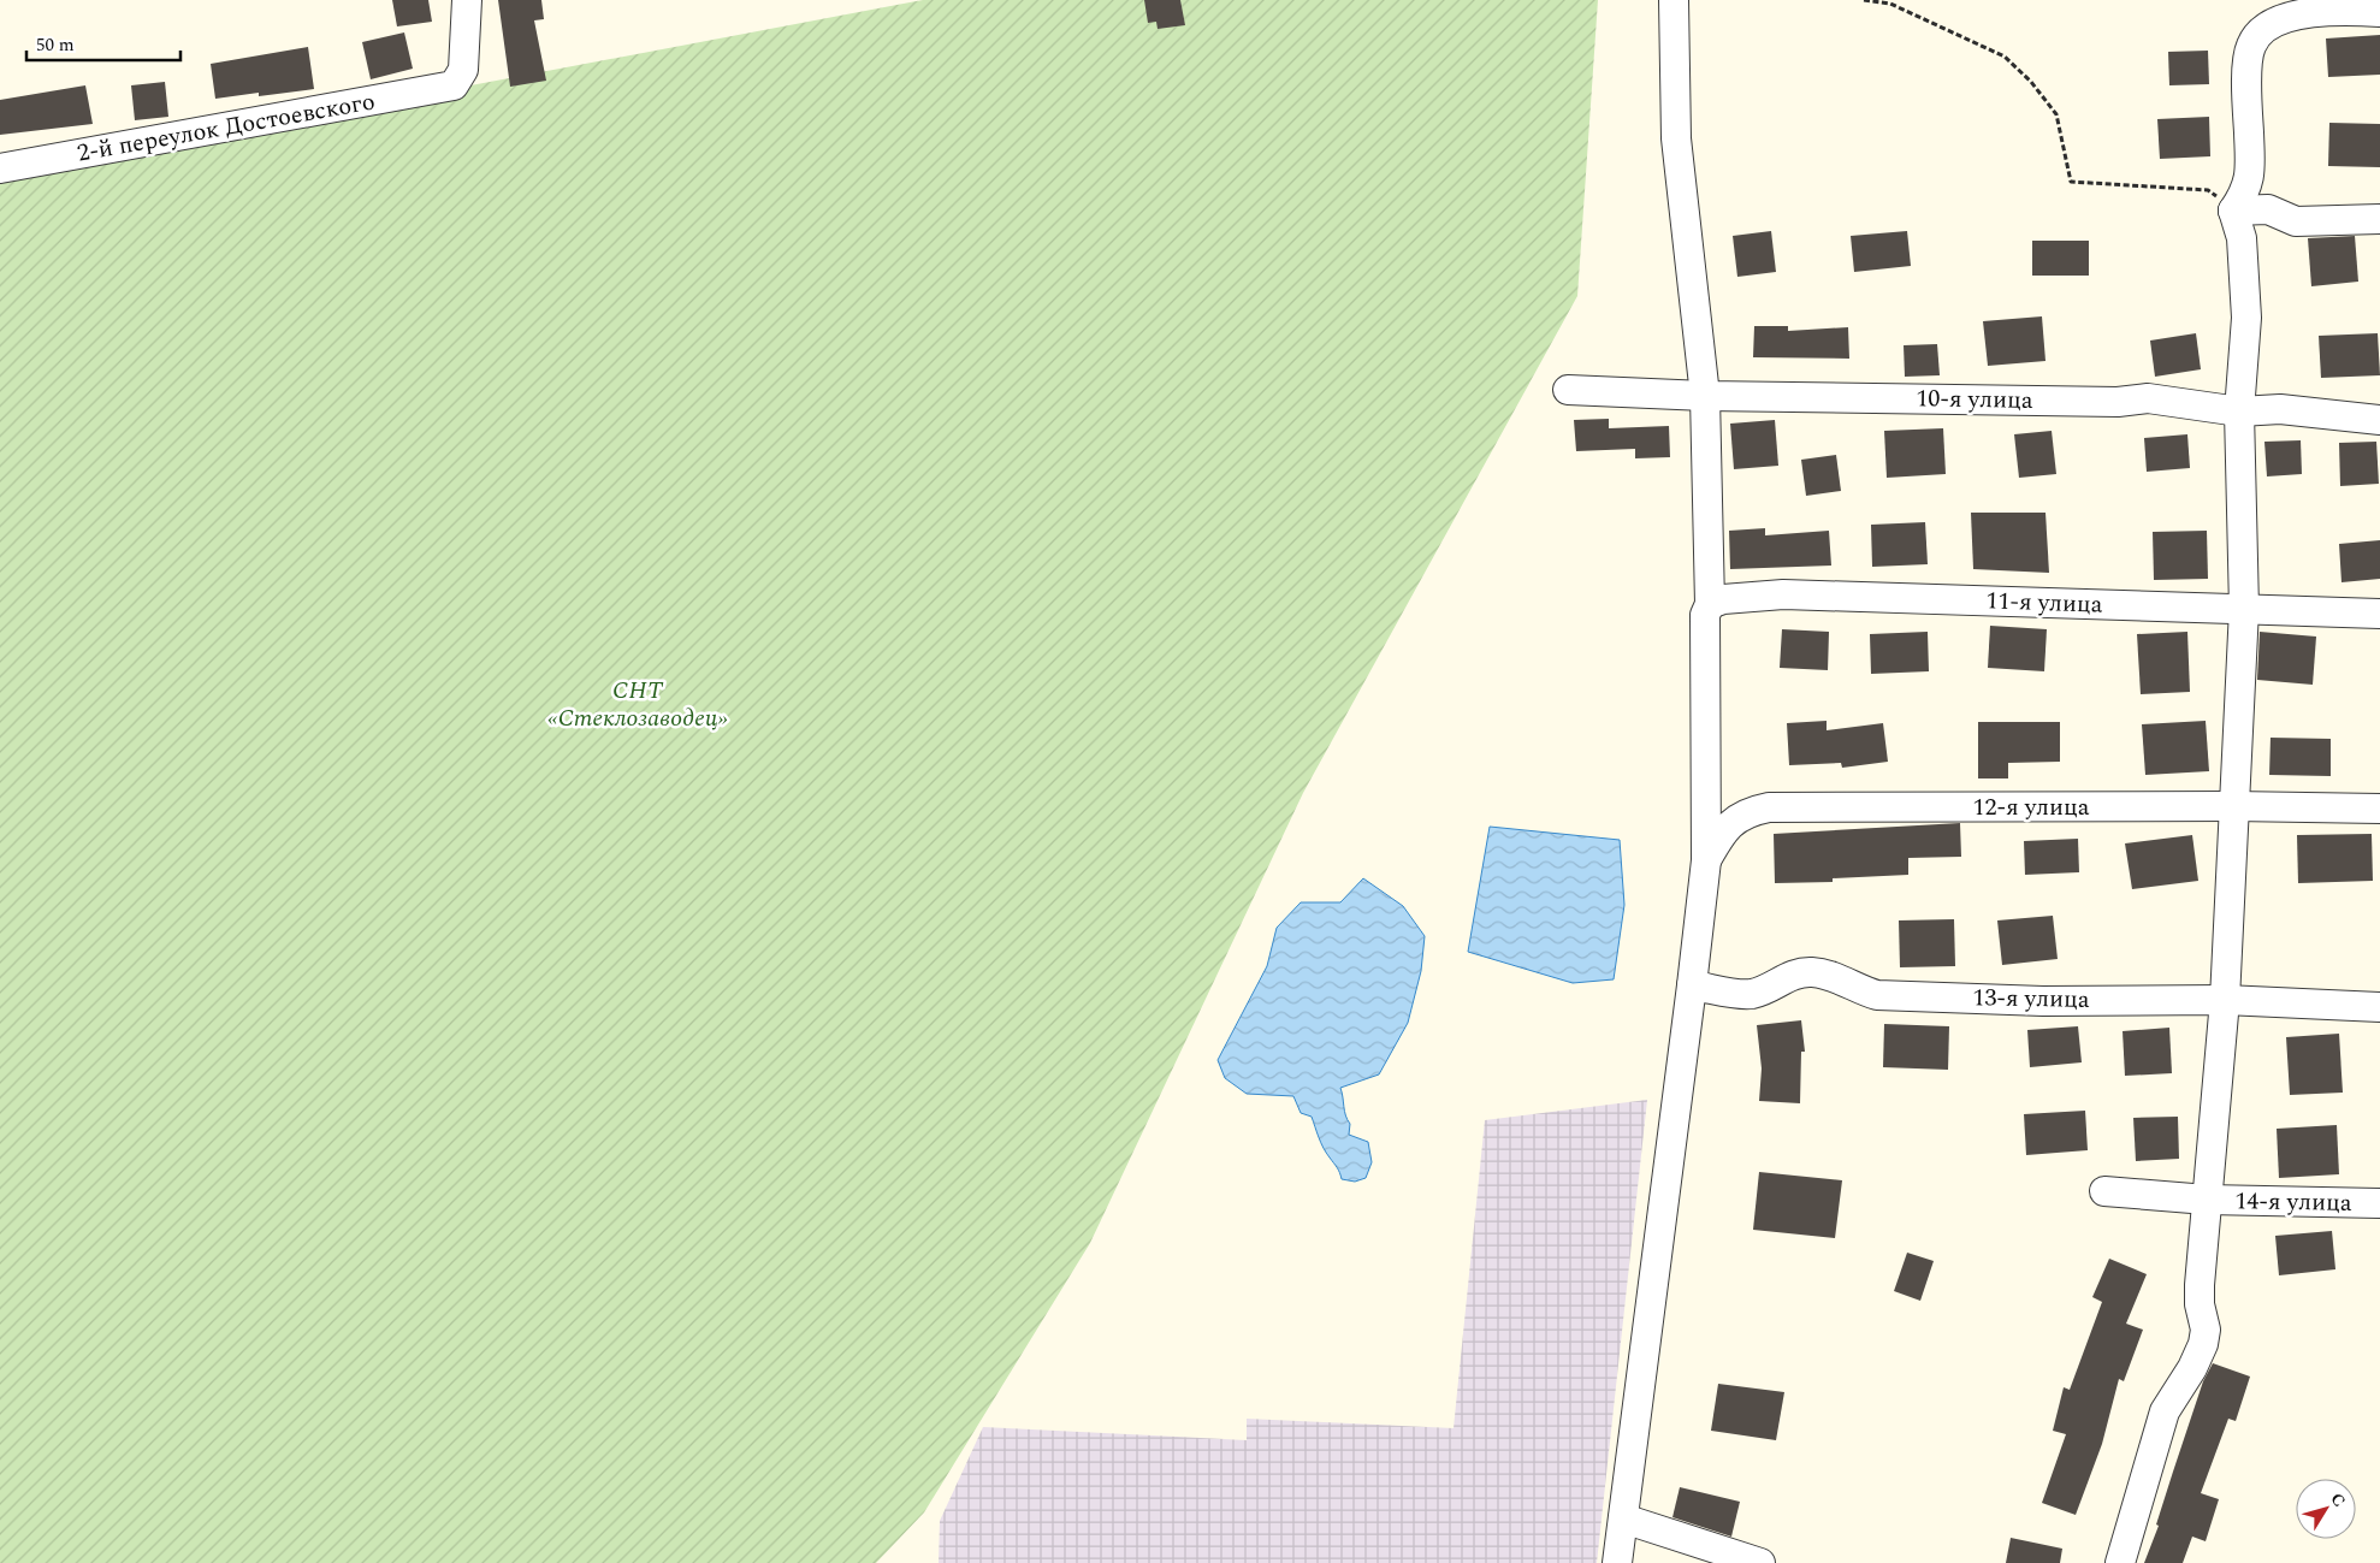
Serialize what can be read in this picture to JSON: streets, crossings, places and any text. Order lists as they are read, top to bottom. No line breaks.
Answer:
{"streets":{"street":["2-й переулок Достоевского","10-я улица","11-я улица","12-я улица","13-я улица","14-я улица"]},"parks":["СНТ «Стеклозаводец»"],"scale_bar":"50 m","north":"top right"}
